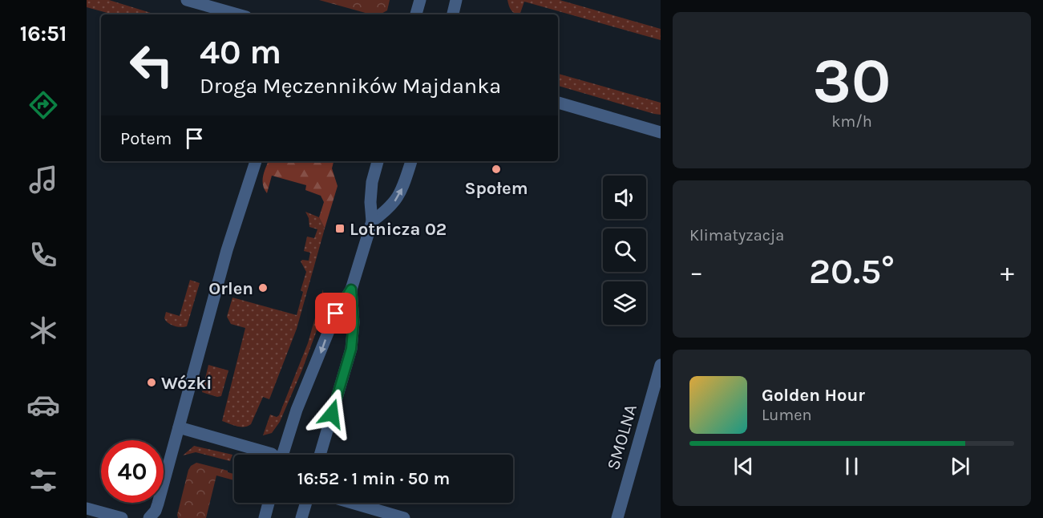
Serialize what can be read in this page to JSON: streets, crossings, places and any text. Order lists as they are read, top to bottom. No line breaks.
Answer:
{"streets":{"street":["SMOLNA"]},"places":{"other":["Społem","Orlen","Wózki"],"transit":["Lotnicza 02"]},"page":{"tabs":"16:51","tile":[["30","km/h"],"Klimatyzacja"],"turn":["40 m","Droga Męczenników Majdanka"],"then":"Potem","heat":["−","20.5°","+"],"song":["Golden Hour","Lumen"],"limit":"40","trip":"16:52 · 1 min · 50 m"}}
